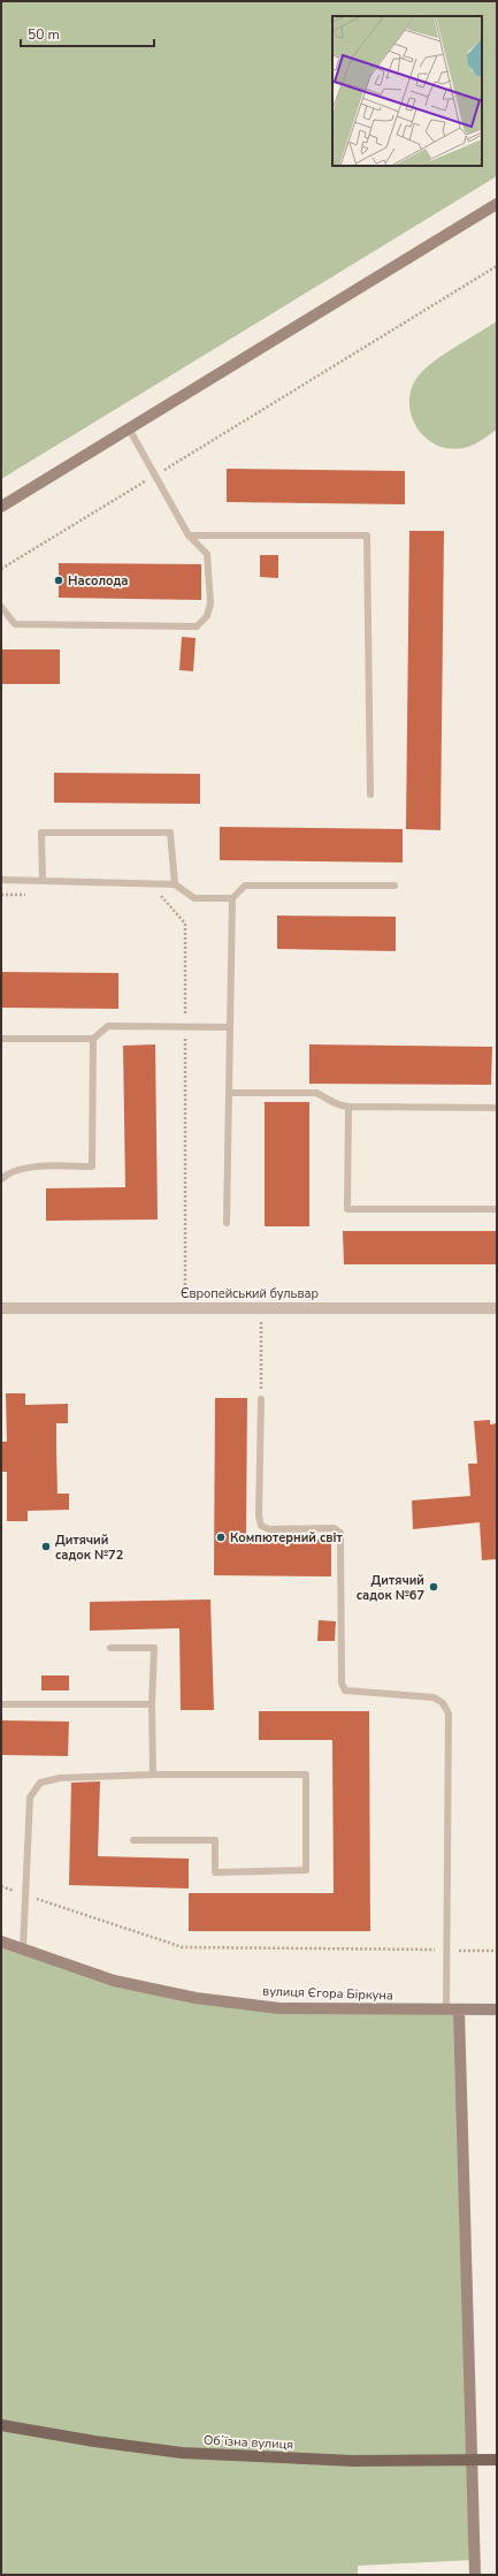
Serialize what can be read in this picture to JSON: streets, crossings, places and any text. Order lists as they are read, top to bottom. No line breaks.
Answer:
{"streets":{"main road":["Обʼїзна вулиця"],"street":["Європейський бульвар","вулиця Єгора Біркуна"]},"places":["Насолода","Компютерний світ","Дитячий садок №72","Дитячий садок №67"],"scale_bar":"50 m"}
